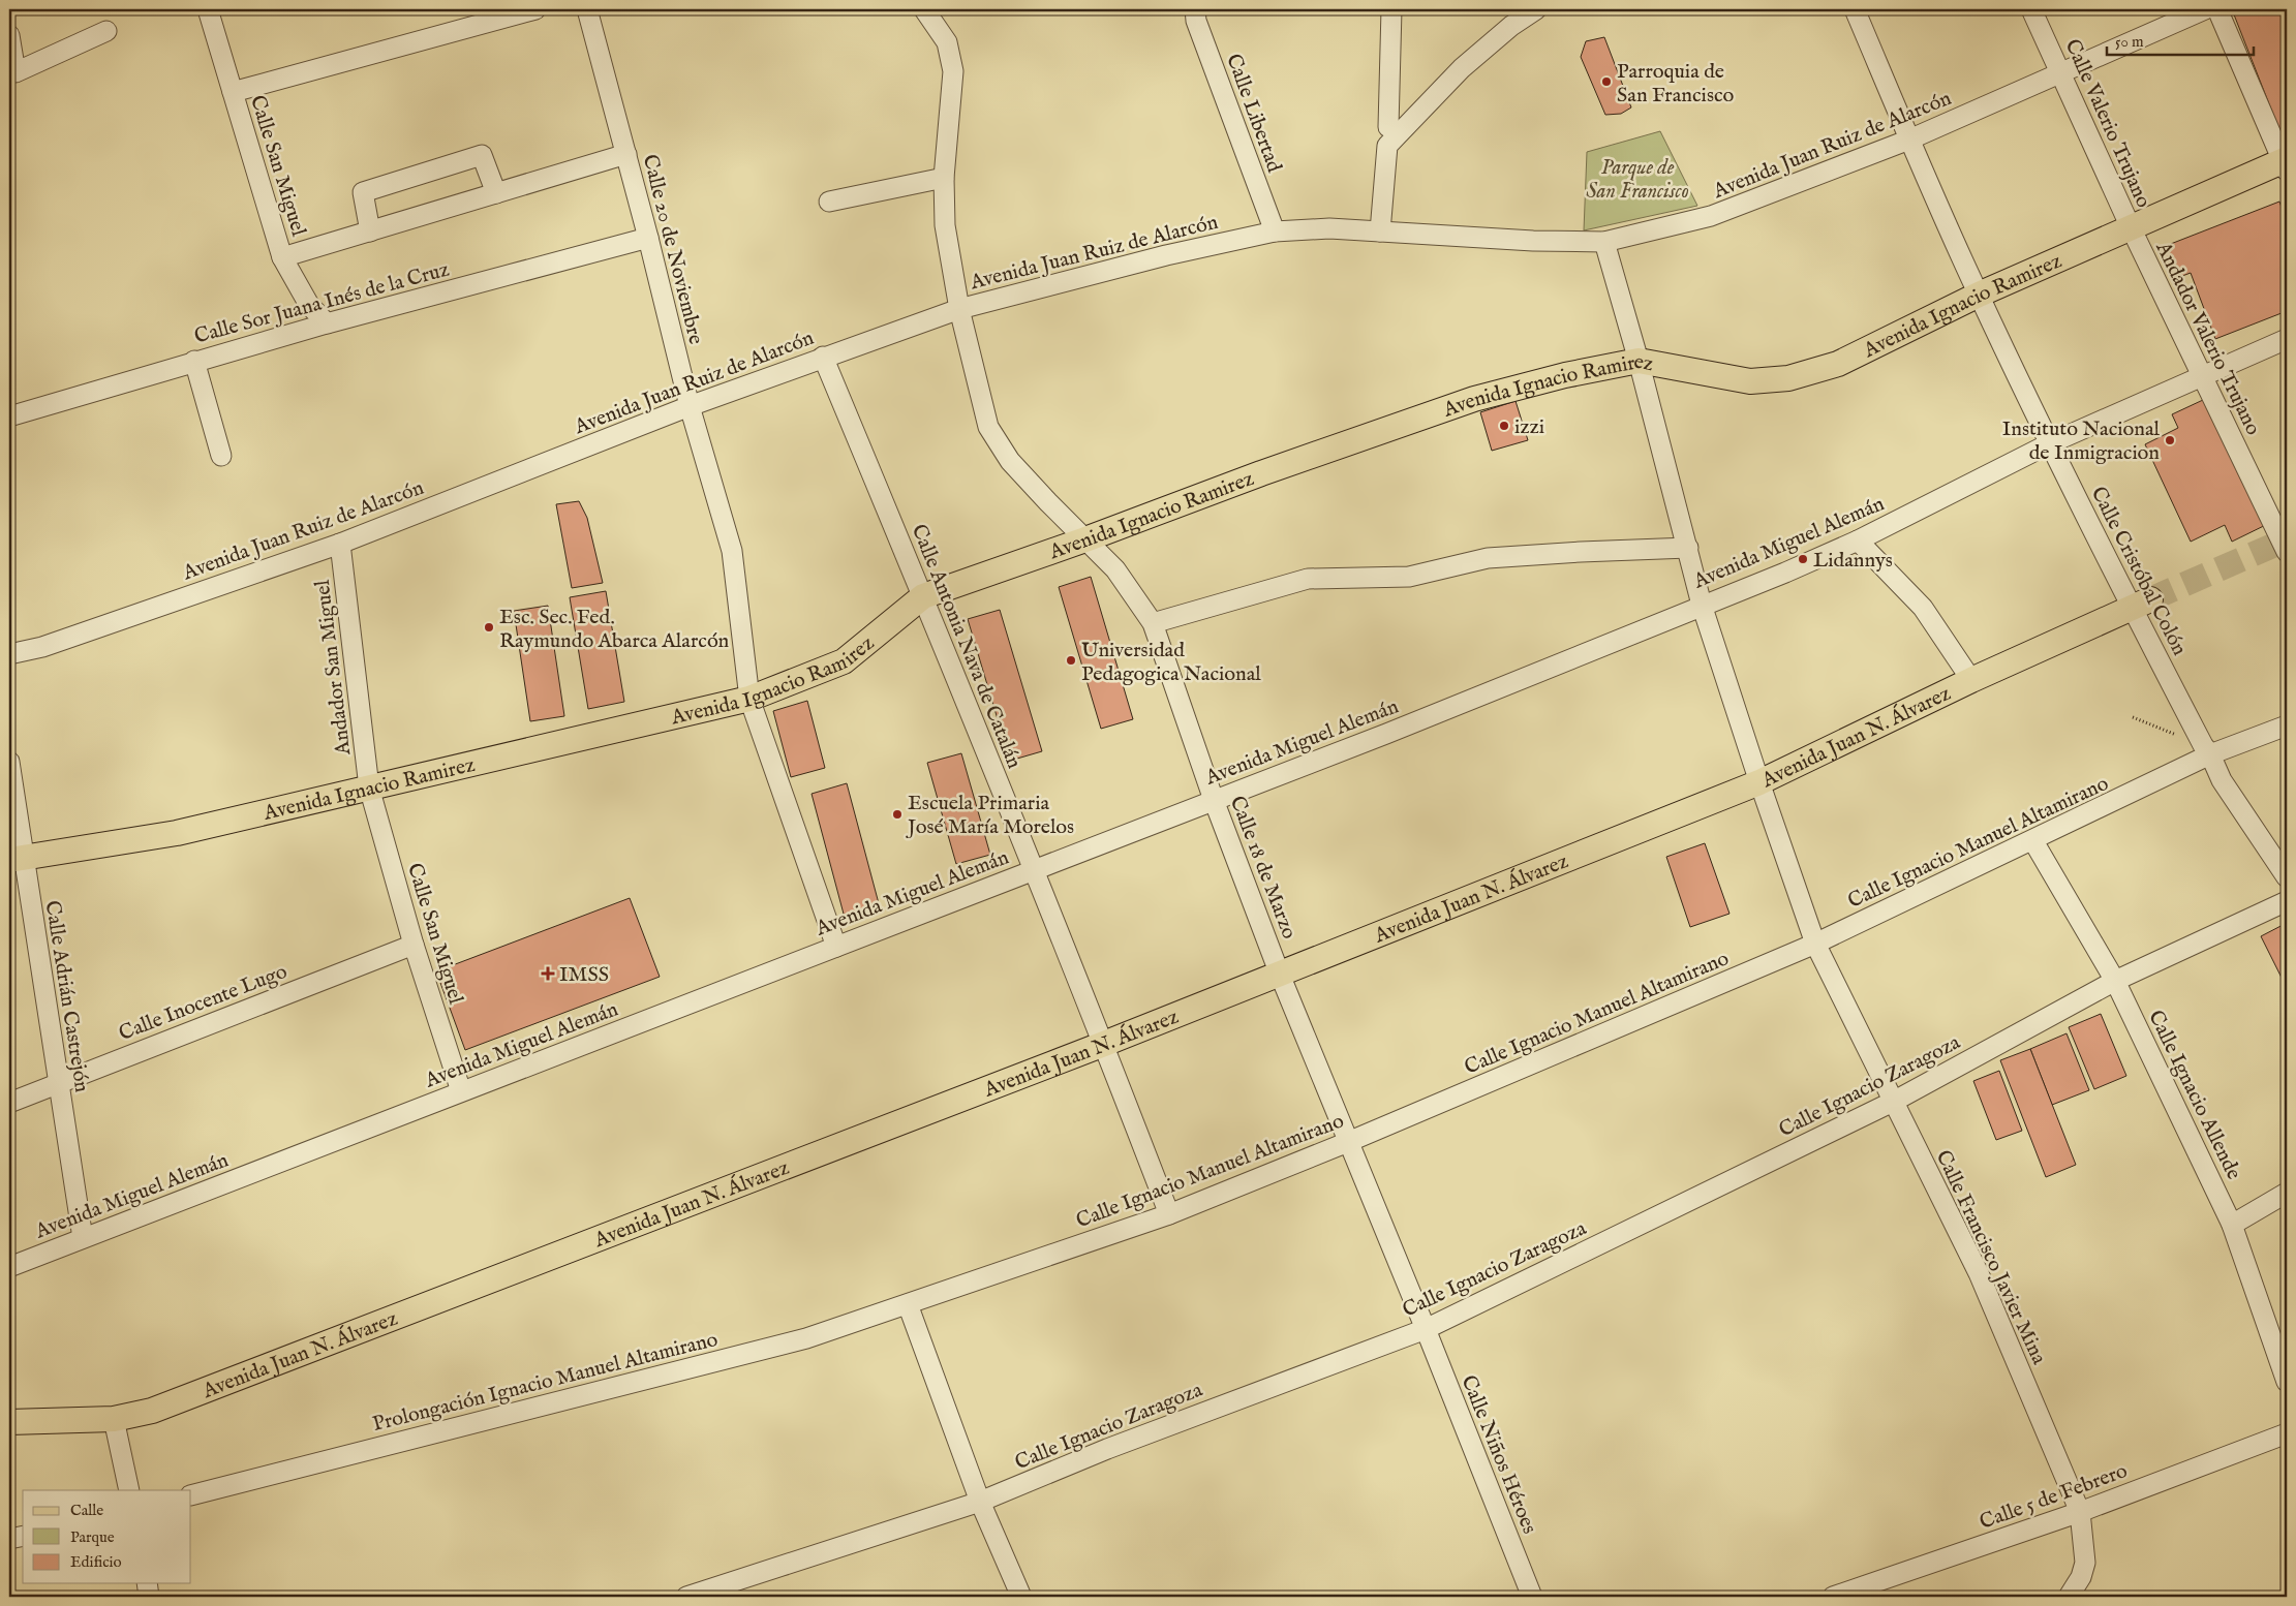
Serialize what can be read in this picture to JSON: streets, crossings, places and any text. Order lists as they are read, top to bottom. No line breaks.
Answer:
{"streets":{"main road":["Avenida Ignacio Ramirez","Avenida Juan N. Álvarez"],"street":["Calle Libertad","Calle Valerio Trujano","Avenida Juan Ruiz de Alarcón","Calle San Miguel","Calle 20 de Noviembre","Calle Sor Juana Inés de la Cruz","Andador Valerio Trujano","Avenida Miguel Alemán","Calle Cristóbal Colón","Calle Antonia Nava de Catalán","Andador San Miguel","Calle Ignacio Manuel Altamirano","Calle 18 de Marzo","Calle Adrián Castrejón","Calle Inocente Lugo","Calle Ignacio Zaragoza","Calle Ignacio Allende","Calle Francisco Javier Mina","Prolongación Ignacio Manuel Altamirano","Calle Niños Héroes","Calle 5 de Febrero"]},"crossings":[["Calle Libertad","Avenida Juan Ruiz de Alarcón"],["Calle Valerio Trujano","Avenida Juan Ruiz de Alarcón"],["Calle Valerio Trujano","Avenida Ignacio Ramirez"],["Calle Valerio Trujano","Andador Valerio Trujano"],["Avenida Juan Ruiz de Alarcón","Calle 20 de Noviembre"],["Avenida Juan Ruiz de Alarcón","Calle Cristóbal Colón"],["Avenida Juan Ruiz de Alarcón","Calle Antonia Nava de Catalán"],["Avenida Juan Ruiz de Alarcón","Andador San Miguel"],["Avenida Juan Ruiz de Alarcón","Calle 18 de Marzo"],["Avenida Juan Ruiz de Alarcón","Calle Francisco Javier Mina"],["Calle San Miguel","Calle Sor Juana Inés de la Cruz"],["Calle San Miguel","Avenida Ignacio Ramirez"],["Calle San Miguel","Avenida Miguel Alemán"],["Calle San Miguel","Andador San Miguel"],["Calle San Miguel","Calle Inocente Lugo"],["Calle 20 de Noviembre","Calle Sor Juana Inés de la Cruz"],["Calle 20 de Noviembre","Avenida Ignacio Ramirez"],["Calle 20 de Noviembre","Avenida Miguel Alemán"],["Avenida Ignacio Ramirez","Andador Valerio Trujano"],["Avenida Ignacio Ramirez","Calle Cristóbal Colón"],["Avenida Ignacio Ramirez","Calle Antonia Nava de Catalán"],["Avenida Ignacio Ramirez","Andador San Miguel"],["Avenida Ignacio Ramirez","Calle 18 de Marzo"],["Avenida Ignacio Ramirez","Calle Adrián Castrejón"],["Avenida Ignacio Ramirez","Calle Francisco Javier Mina"],["Andador Valerio Trujano","Avenida Miguel Alemán"],["Avenida Miguel Alemán","Calle Cristóbal Colón"],["Avenida Miguel Alemán","Calle Antonia Nava de Catalán"],["Avenida Miguel Alemán","Calle 18 de Marzo"],["Avenida Miguel Alemán","Calle Adrián Castrejón"],["Avenida Miguel Alemán","Calle Francisco Javier Mina"],["Calle Cristóbal Colón","Avenida Juan N. Álvarez"],["Calle Cristóbal Colón","Calle Ignacio Manuel Altamirano"],["Calle Antonia Nava de Catalán","Avenida Juan N. Álvarez"],["Calle Antonia Nava de Catalán","Calle Ignacio Manuel Altamirano"],["Avenida Juan N. Álvarez","Calle 18 de Marzo"],["Avenida Juan N. Álvarez","Calle Francisco Javier Mina"],["Calle Ignacio Manuel Altamirano","Calle 18 de Marzo"],["Calle Ignacio Manuel Altamirano","Calle Ignacio Allende"],["Calle Ignacio Manuel Altamirano","Calle Francisco Javier Mina"],["Calle Ignacio Manuel Altamirano","Prolongación Ignacio Manuel Altamirano"],["Calle 18 de Marzo","Calle Ignacio Zaragoza"],["Calle 18 de Marzo","Calle Niños Héroes"],["Calle Adrián Castrejón","Calle Inocente Lugo"],["Calle Ignacio Zaragoza","Calle Ignacio Allende"],["Calle Ignacio Zaragoza","Calle Francisco Javier Mina"],["Calle Ignacio Zaragoza","Calle Niños Héroes"],["Calle Francisco Javier Mina","Calle 5 de Febrero"]],"parks":["Parque de San Francisco"],"places":{"other":["Parroquia de San Francisco","izzi","Instituto Nacional de Inmigracion","Lidannys","Esc. Sec. Fed. Raymundo Abarca Alarcón","Universidad Pedagogica Nacional","Escuela Primaria José María Morelos"],"health":["IMSS"]},"legend":["Calle","Parque","Edificio"],"scale_bar":"50 m"}
